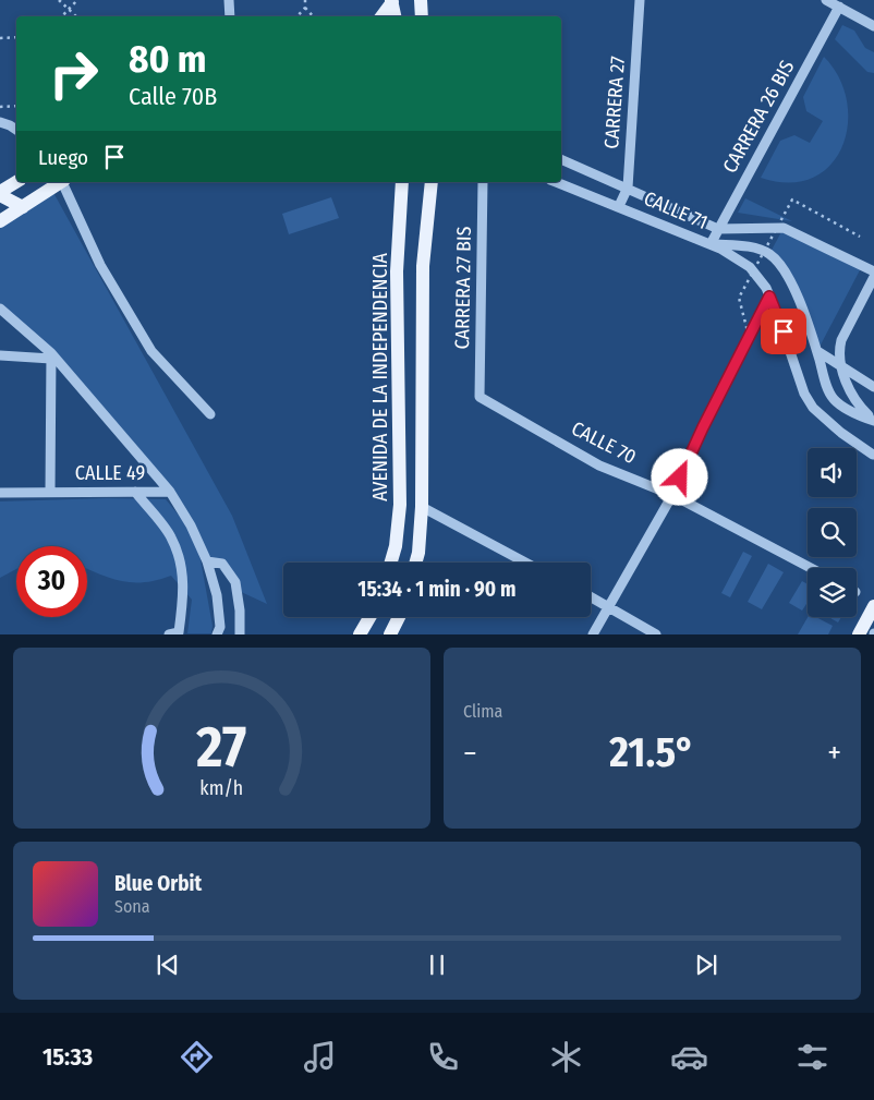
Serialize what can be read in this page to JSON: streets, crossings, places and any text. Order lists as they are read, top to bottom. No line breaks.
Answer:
{"streets":{"main road":["AVENIDA DE LA INDEPENDENCIA"],"street":["CARRERA 27","CARRERA 26 BIS","CALLE 71","CARRERA 27 BIS","CALLE 70","CALLE 49"]},"crossings":[["CARRERA 27","CALLE 71"],["CARRERA 26 BIS","CALLE 71"],["CARRERA 27 BIS","CALLE 70"]],"page":{"turn":["80 m","Calle 70B"],"then":"Luego","limit":"30","trip":"15:34 · 1 min · 90 m","tile":"Clima","heat":["−","21.5°","+"],"song":["Blue Orbit","Sona"],"tabs":"15:33","gauge":["27","km/h"]}}
